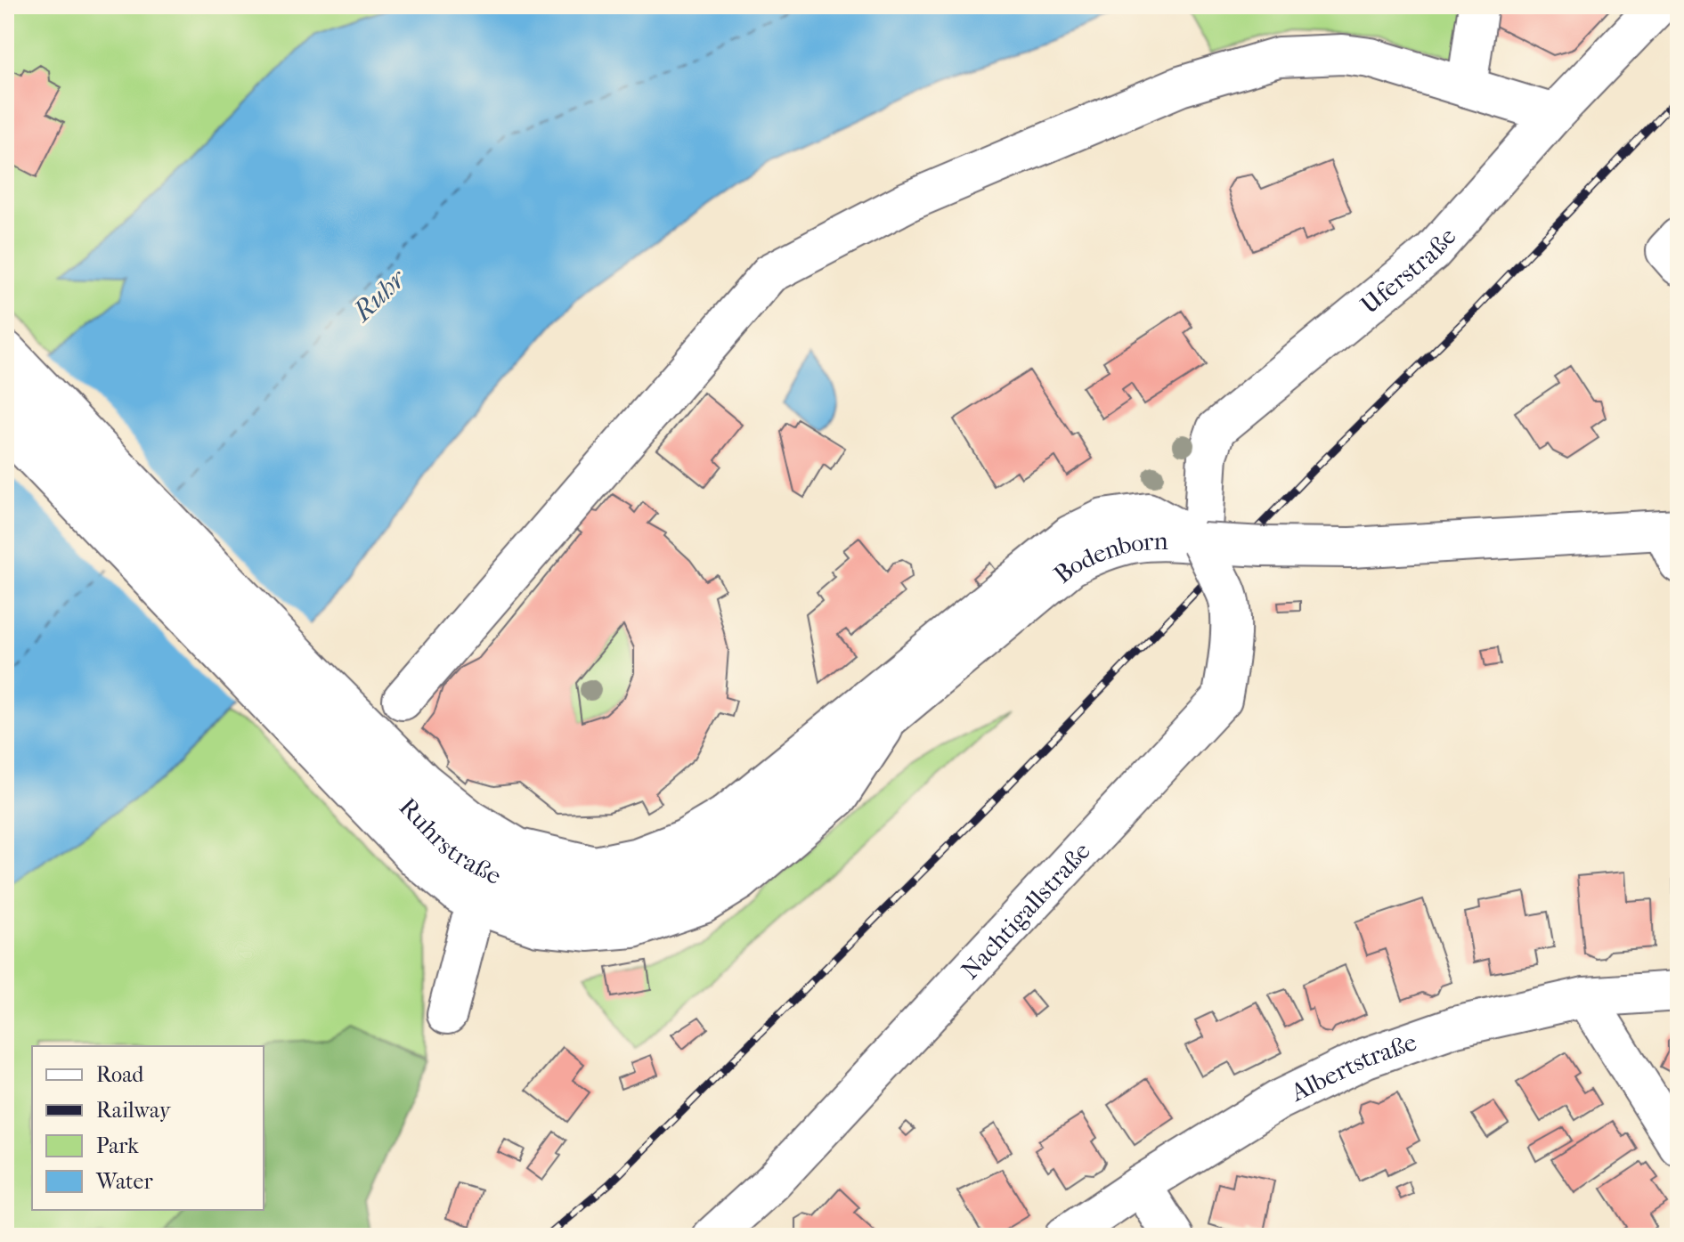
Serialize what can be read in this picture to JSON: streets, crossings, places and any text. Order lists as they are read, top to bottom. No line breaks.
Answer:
{"streets":{"street":["Uferstraße","Bodenborn","Ruhrstraße","Nachtigallstraße","Albertstraße"]},"crossings":[["Uferstraße","Bodenborn"],["Uferstraße","Nachtigallstraße"],["Bodenborn","Ruhrstraße"],["Bodenborn","Nachtigallstraße"]],"water":["Ruhr"],"legend":["Road","Railway","Park","Water"]}
